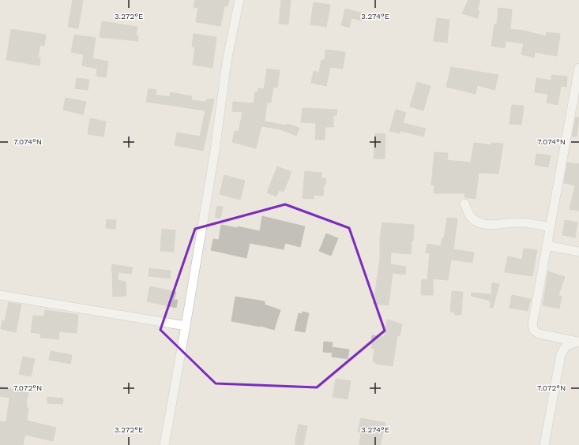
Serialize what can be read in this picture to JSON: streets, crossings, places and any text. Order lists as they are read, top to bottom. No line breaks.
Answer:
{"coordinates":["3.272°E","3.274°E","7.074°N","7.072°N"]}
